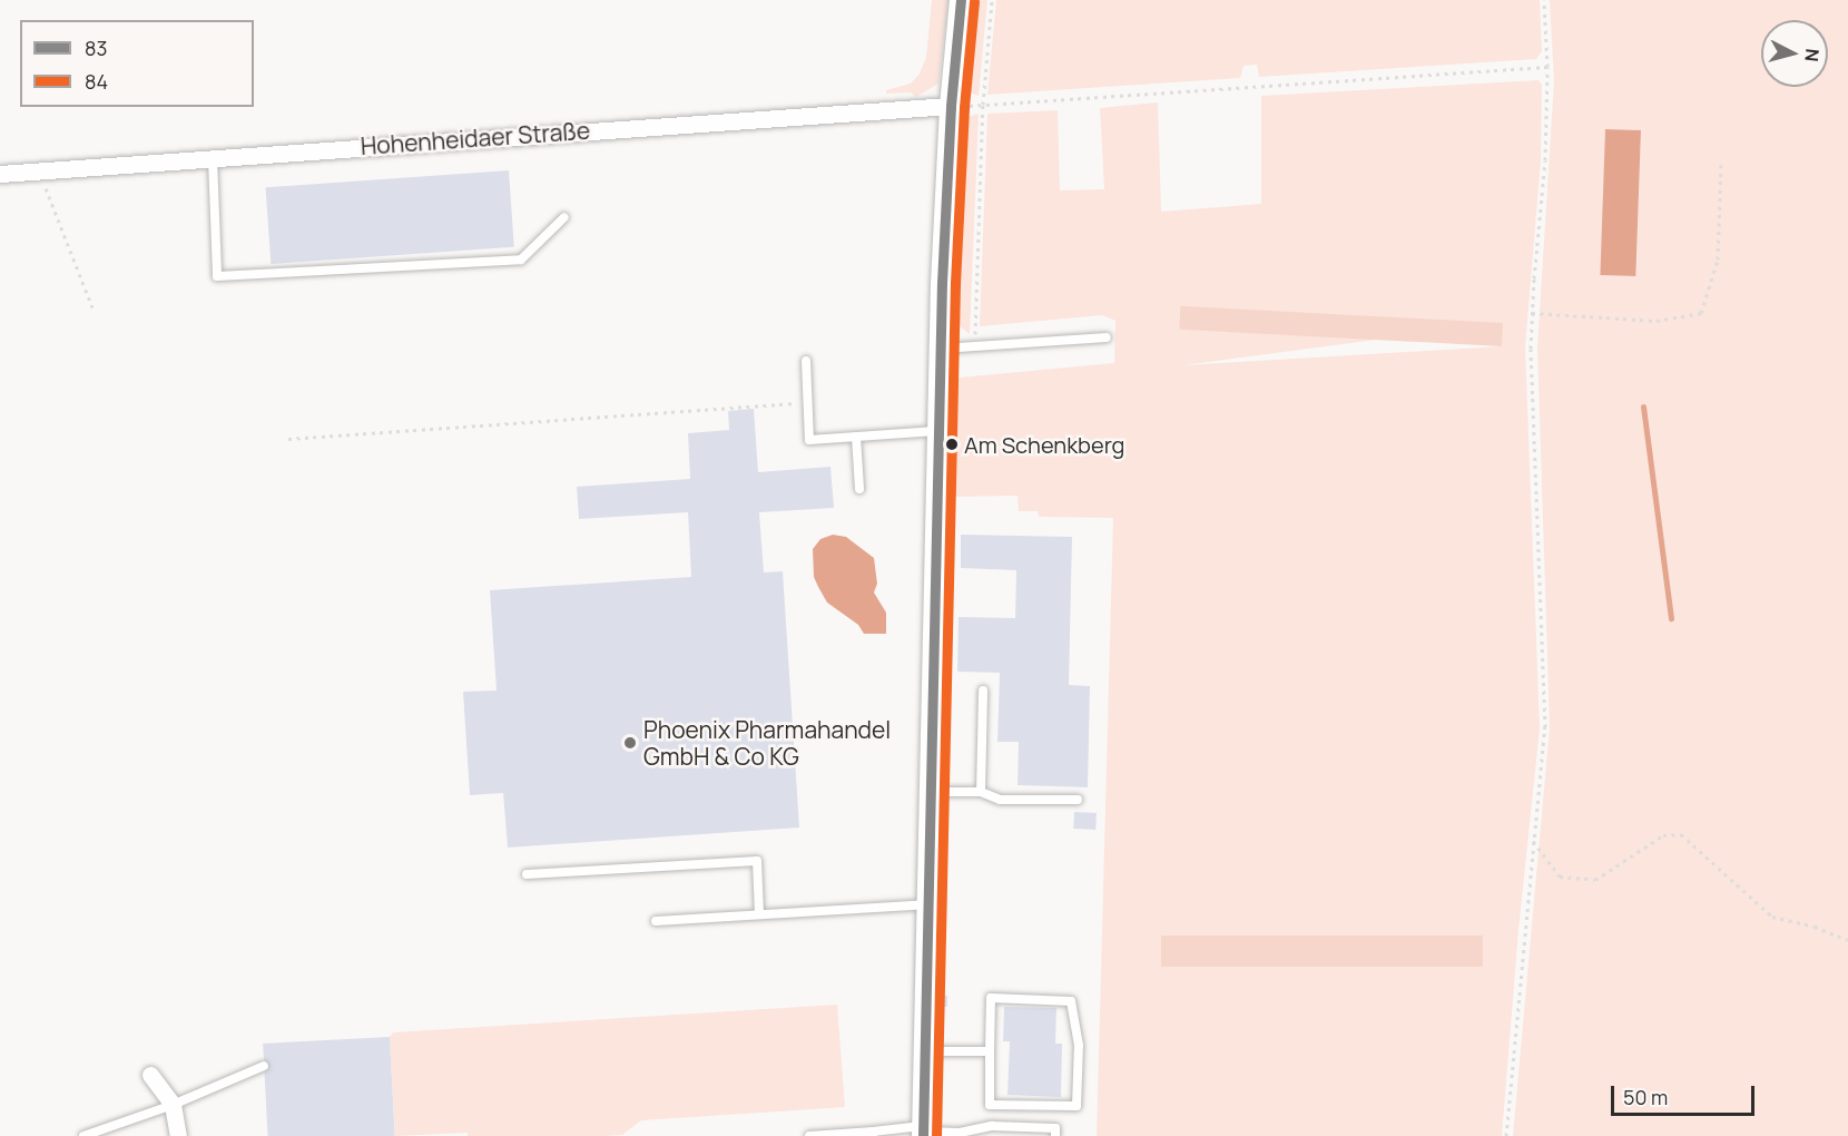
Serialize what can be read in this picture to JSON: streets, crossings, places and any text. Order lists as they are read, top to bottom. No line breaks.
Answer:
{"streets":{"street":["Hohenheidaer Straße"]},"places":["Am Schenkberg","Phoenix Pharmahandel GmbH & Co KG"],"lines":["transit line 83","transit line 84"],"legend":["83","84"],"scale_bar":"50 m","north":"right"}
